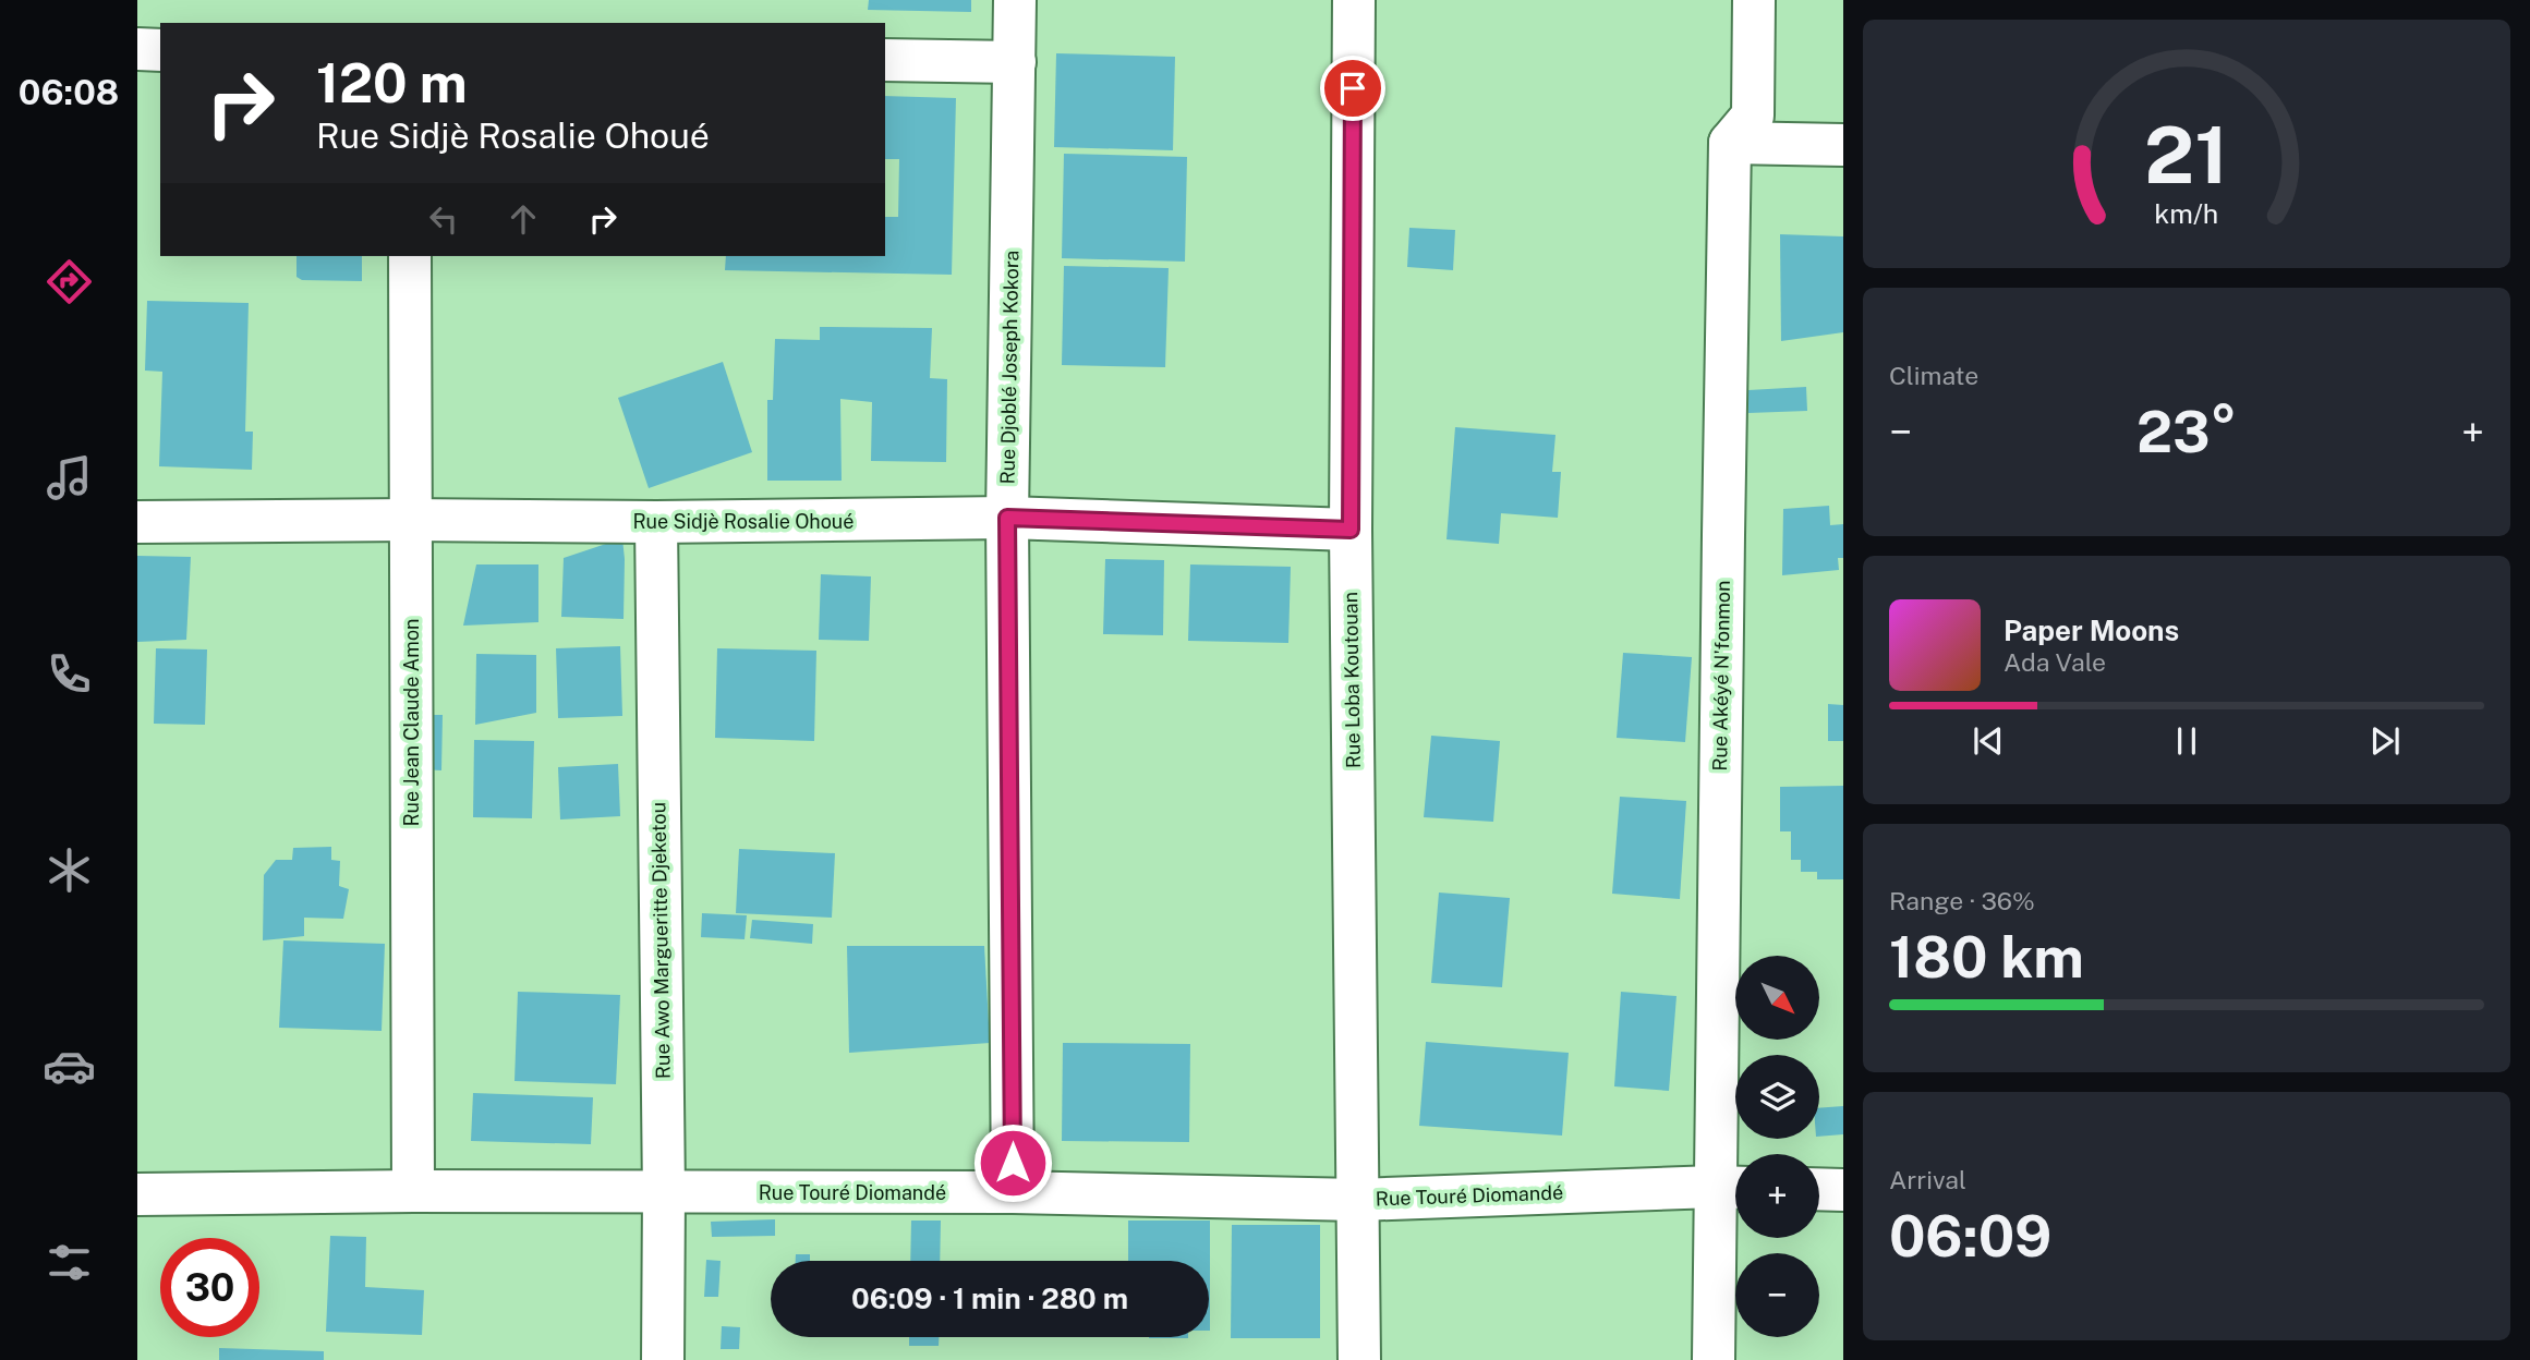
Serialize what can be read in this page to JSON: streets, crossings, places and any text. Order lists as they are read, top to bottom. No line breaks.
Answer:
{"streets":{"street":["Rue Djoblé Joseph Kokora","Rue Sidjè Rosalie Ohoué","Rue Akéyé N'fonmon","Rue Loba Koutouan","Rue Jean Claude Amon","Rue Awo Margueritte Djeketou","Rue Touré Diomandé"]},"crossings":[["Rue Djoblé Joseph Kokora","Rue Sidjè Rosalie Ohoué"],["Rue Djoblé Joseph Kokora","Rue Touré Diomandé"],["Rue Sidjè Rosalie Ohoué","Rue Loba Koutouan"],["Rue Sidjè Rosalie Ohoué","Rue Jean Claude Amon"],["Rue Sidjè Rosalie Ohoué","Rue Awo Margueritte Djeketou"],["Rue Akéyé N'fonmon","Rue Touré Diomandé"],["Rue Loba Koutouan","Rue Touré Diomandé"],["Rue Jean Claude Amon","Rue Touré Diomandé"],["Rue Awo Margueritte Djeketou","Rue Touré Diomandé"]],"north":"bottom right","page":{"tabs":"06:08","turn":["120 m","Rue Sidjè Rosalie Ohoué"],"tile":["Climate",["Range · 36%","180 km"],["Arrival","06:09"]],"heat":["−","23°","+"],"song":["Paper Moons","Ada Vale"],"map_buttons":["+","−"],"limit":"30","trip":"06:09 · 1 min · 280 m","gauge":["21","km/h"]}}
